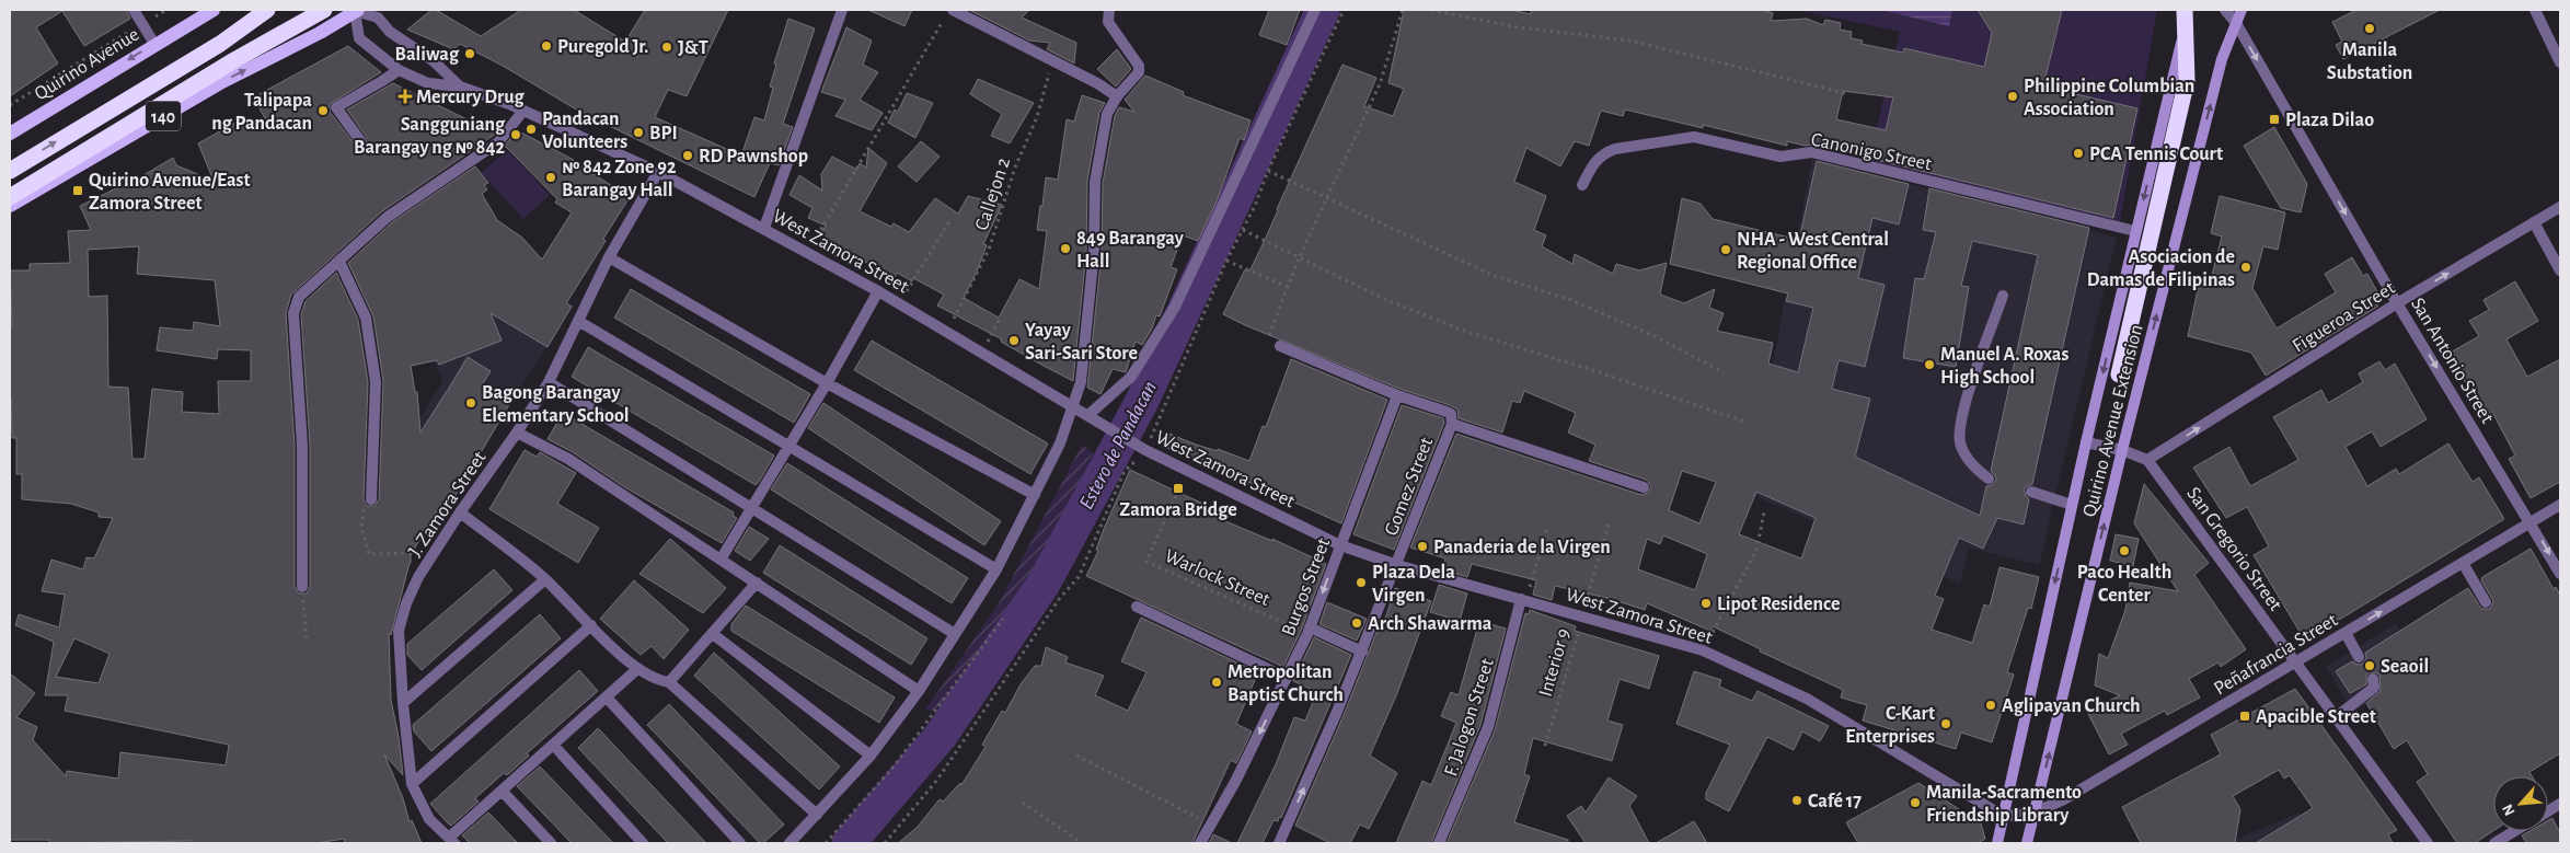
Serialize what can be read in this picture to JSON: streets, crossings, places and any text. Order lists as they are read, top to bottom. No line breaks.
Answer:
{"streets":{"main road":["Quirino Avenue","140","Quirino Avenue Extension"],"street":["Canonigo Street","West Zamora Street","Figueroa Street","San Antonio Street","Gomez Street","J. Zamora Street","San Gregorio Street","Burgos Street","Peñafrancia Street","F. Jalogon Street"],"path":["Callejon 2","Warlock Street","Interior 9"]},"crossings":[["140","West Zamora Street"],["Canonigo Street","Quirino Avenue Extension"],["Callejon 2","West Zamora Street"],["West Zamora Street","Quirino Avenue Extension"],["West Zamora Street","Gomez Street"],["West Zamora Street","J. Zamora Street"],["West Zamora Street","Warlock Street"],["West Zamora Street","Burgos Street"],["West Zamora Street","Peñafrancia Street"],["West Zamora Street","Interior 9"],["West Zamora Street","F. Jalogon Street"],["Figueroa Street","San Antonio Street"],["Figueroa Street","San Gregorio Street"],["San Antonio Street","Quirino Avenue Extension"],["San Antonio Street","Peñafrancia Street"],["Quirino Avenue Extension","Peñafrancia Street"],["San Gregorio Street","Peñafrancia Street"],["Warlock Street","Burgos Street"]],"one_way":["Figueroa Street","San Antonio Street","Gomez Street","Burgos Street"],"water":["Estero de Pandacan"],"places":{"other":["Manila Substation","Puregold Jr.","J&T","Baliwag","Philippine Columbian Association","Talipapa ng Pandacan","Pandacan Volunteers","BPI","Sangguniang Barangay ng № 842","PCA Tennis Court","RD Pawnshop","№ 842 Zone 92 Barangay Hall","849 Barangay Hall","NHA - West Central Regional Office","Asociacion de Damas de Filipinas","Yayay Sari-Sari Store","Manuel A. Roxas High School","Bagong Barangay Elementary School","Panaderia de la Virgen","Paco Health Center","Plaza Dela Virgen","Lipot Residence","Arch Shawarma","Seaoil","Metropolitan Baptist Church","Aglipayan Church","C-Kart Enterprises","Café 17","Manila-Sacramento Friendship Library"],"health":["Mercury Drug"],"transit":["Plaza Dilao","Quirino Avenue/East Zamora Street","Zamora Bridge","Apacible Street"]},"north":"bottom left"}
